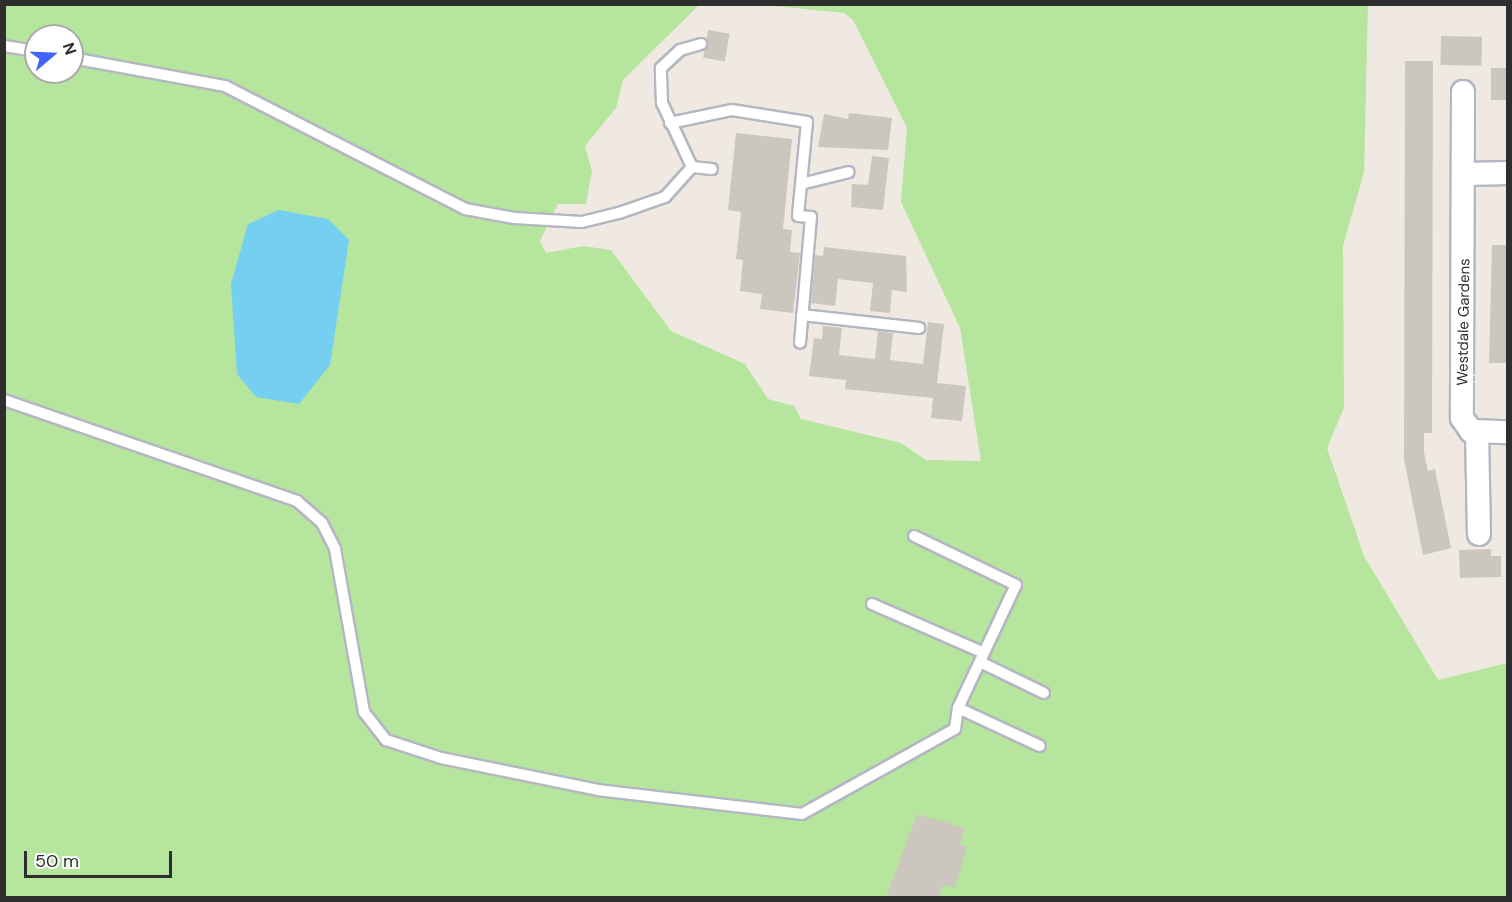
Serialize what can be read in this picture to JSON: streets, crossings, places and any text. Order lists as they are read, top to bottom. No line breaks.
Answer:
{"streets":{"street":["Westdale Gardens"]},"scale_bar":"50 m","north":"right"}
